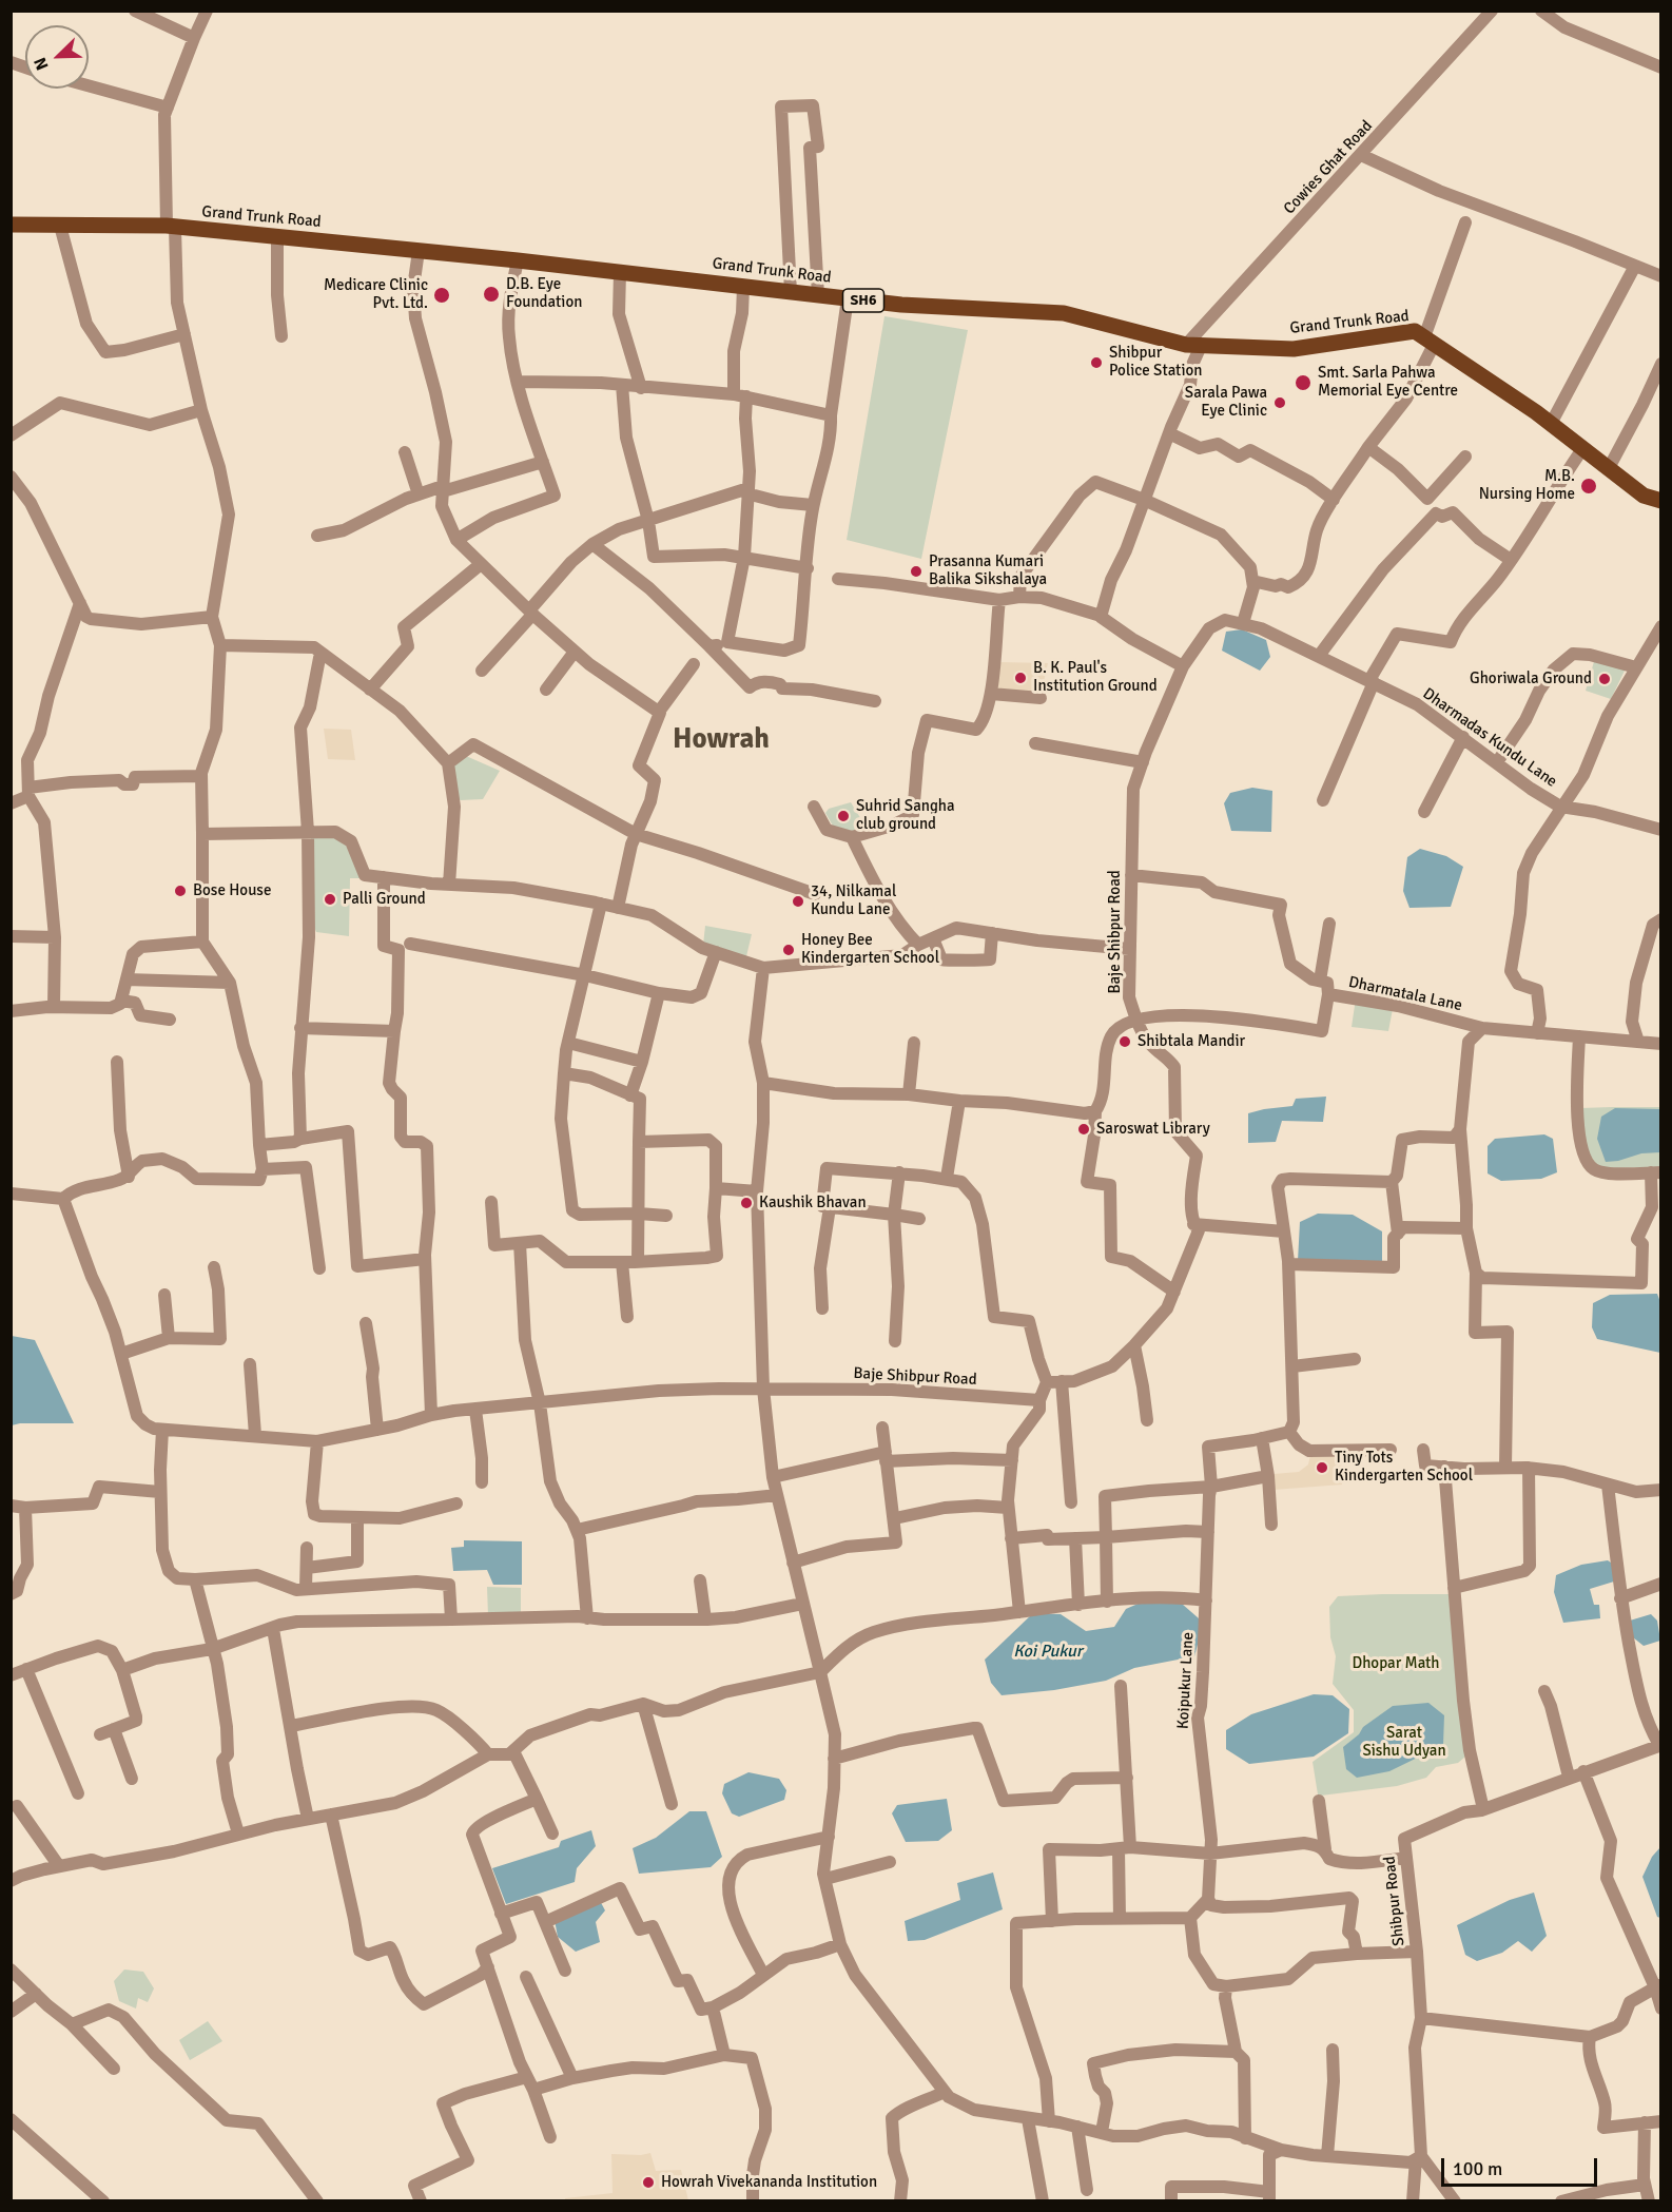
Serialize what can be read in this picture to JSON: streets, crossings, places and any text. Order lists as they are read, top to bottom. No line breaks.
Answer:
{"streets":{"main road":["Grand Trunk Road","SH6"],"street":["Cowies Ghat Road","Dharmadas Kundu Lane","Baje Shibpur Road","Dharmatala Lane","Koipukur Lane","Shibpur Road"]},"crossings":[["Cowies Ghat Road","Grand Trunk Road"],["Dharmadas Kundu Lane","Baje Shibpur Road"],["Baje Shibpur Road","Dharmatala Lane"]],"districts":["Howrah"],"water":["Koi Pukur"],"parks":["Dhopar Math","Sarat Sishu Udyan"],"places":["D.B. Eye Foundation","Medicare Clinic Pvt. Ltd.","Shibpur Police Station","Smt. Sarla Pahwa Memorial Eye Centre","Sarala Pawa Eye Clinic","M.B. Nursing Home","Prasanna Kumari Balika Sikshalaya","B. K. Paul's Institution Ground","Ghoriwala Ground","Suhrid Sangha club ground","Bose House","Palli Ground","34, Nilkamal Kundu Lane","Honey Bee Kindergarten School","Shibtala Mandir","Saroswat Library","Kaushik Bhavan","Tiny Tots Kindergarten School","Howrah Vivekananda Institution"],"scale_bar":"100 m","north":"bottom left"}
